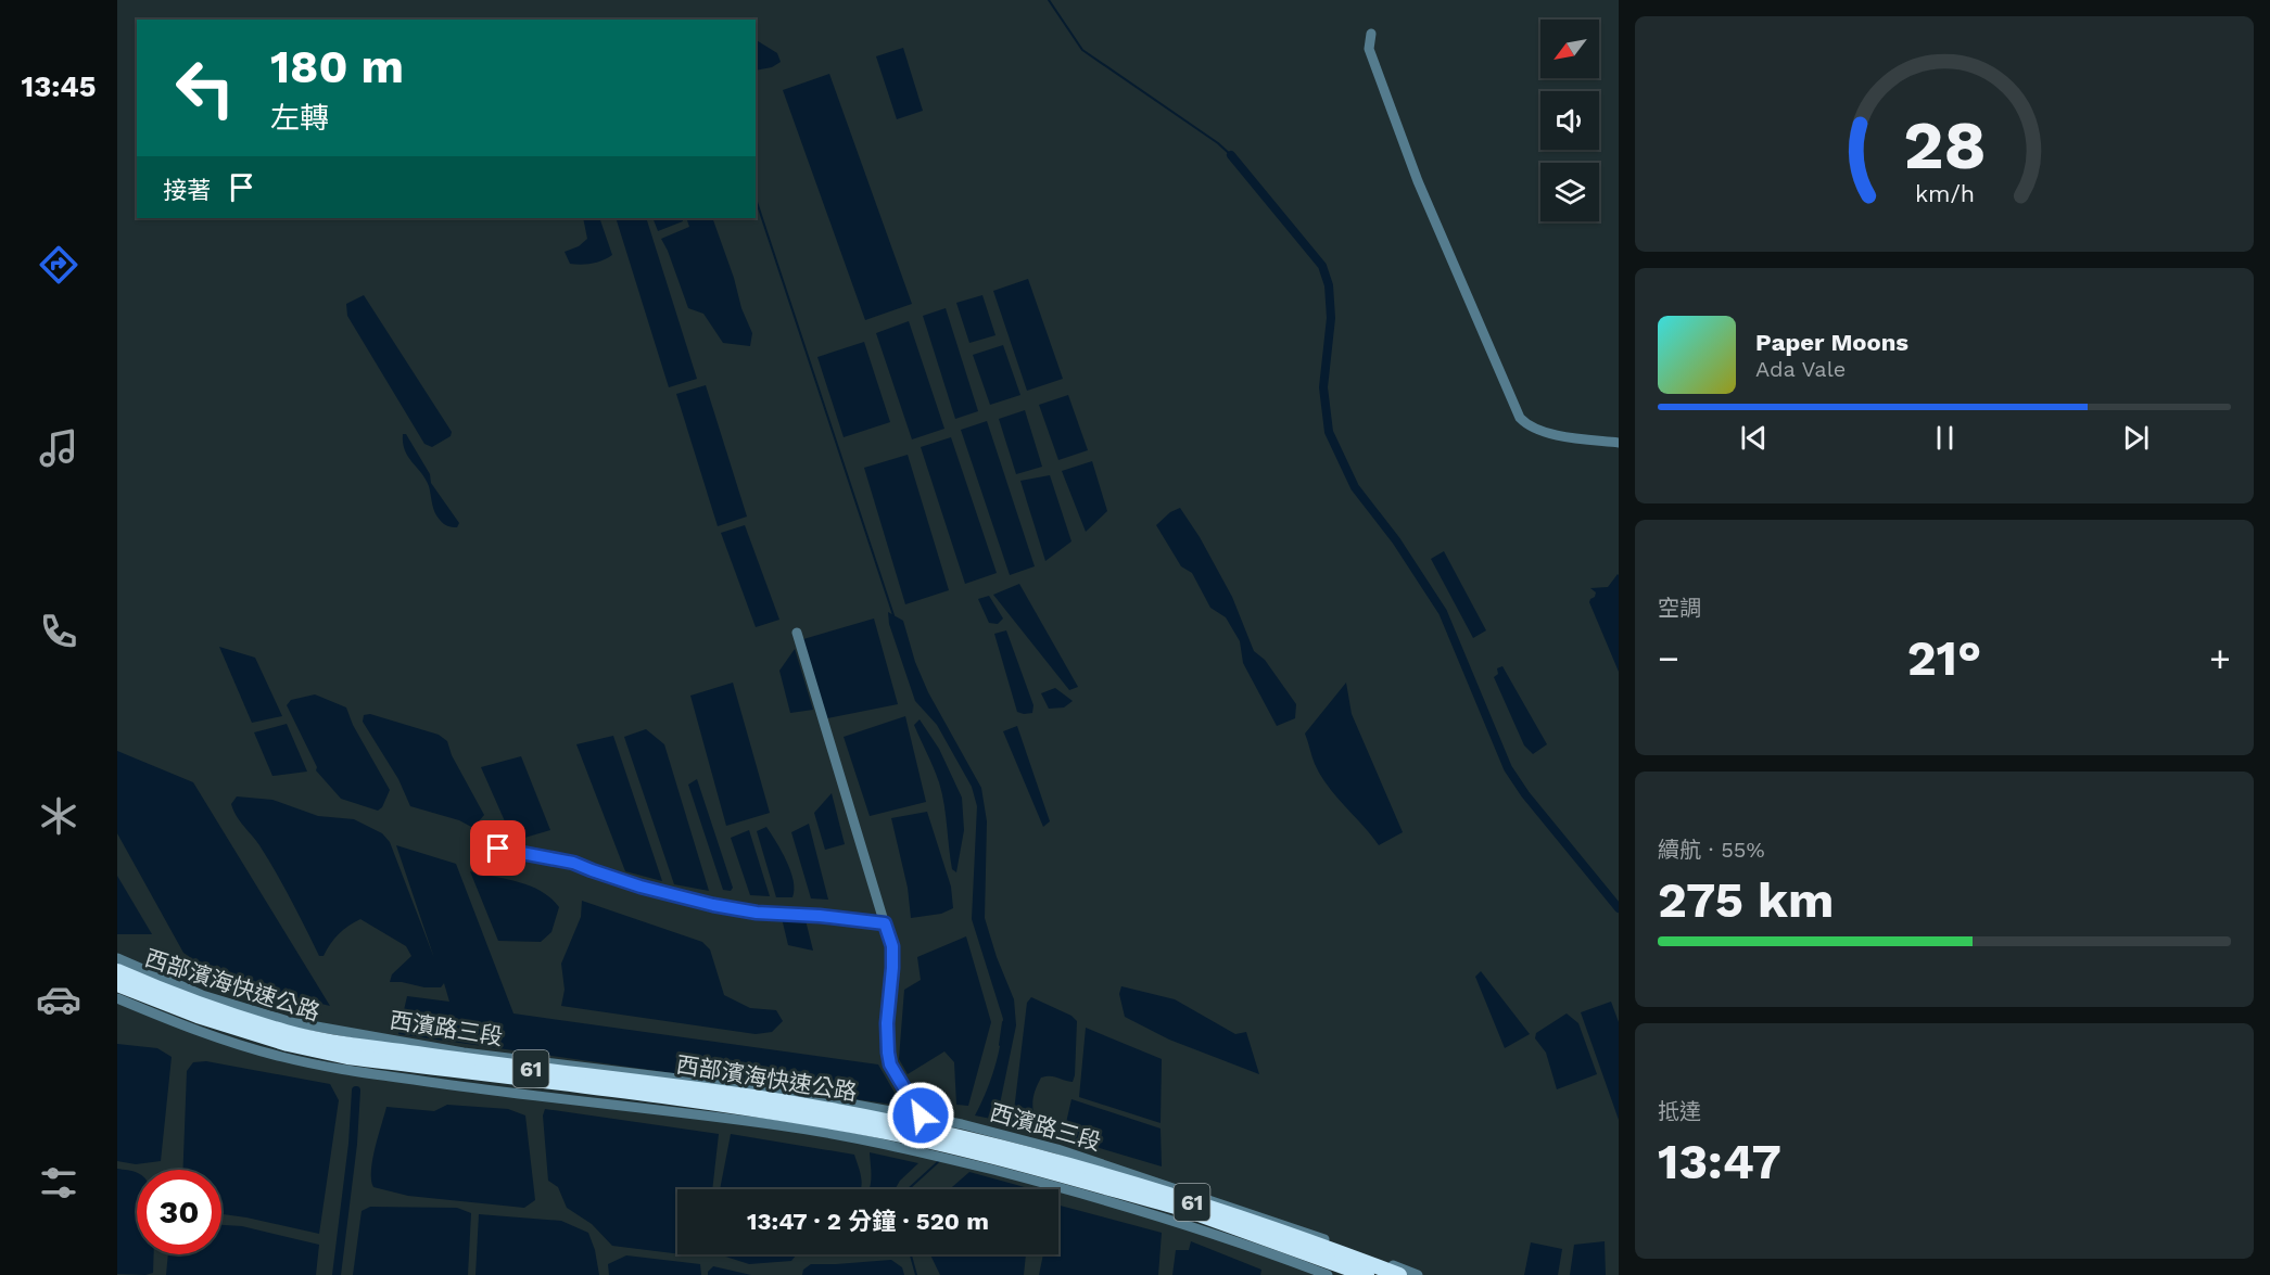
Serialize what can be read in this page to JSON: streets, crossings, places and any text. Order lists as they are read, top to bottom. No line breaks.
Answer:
{"streets":{"highway":["西部濱海快速公路","61"],"street":["西濱路三段"]},"crossings":[["西部濱海快速公路","西濱路三段"]],"north":"bottom left","page":{"tabs":"13:45","turn":["180 m","左轉"],"then":"接著","song":["Paper Moons","Ada Vale"],"tile":["空調",["續航 · 55%","275 km"],["抵達","13:47"]],"heat":["−","21°","+"],"limit":"30","trip":"13:47 · 2 分鐘 · 520 m","gauge":["28","km/h"]}}
